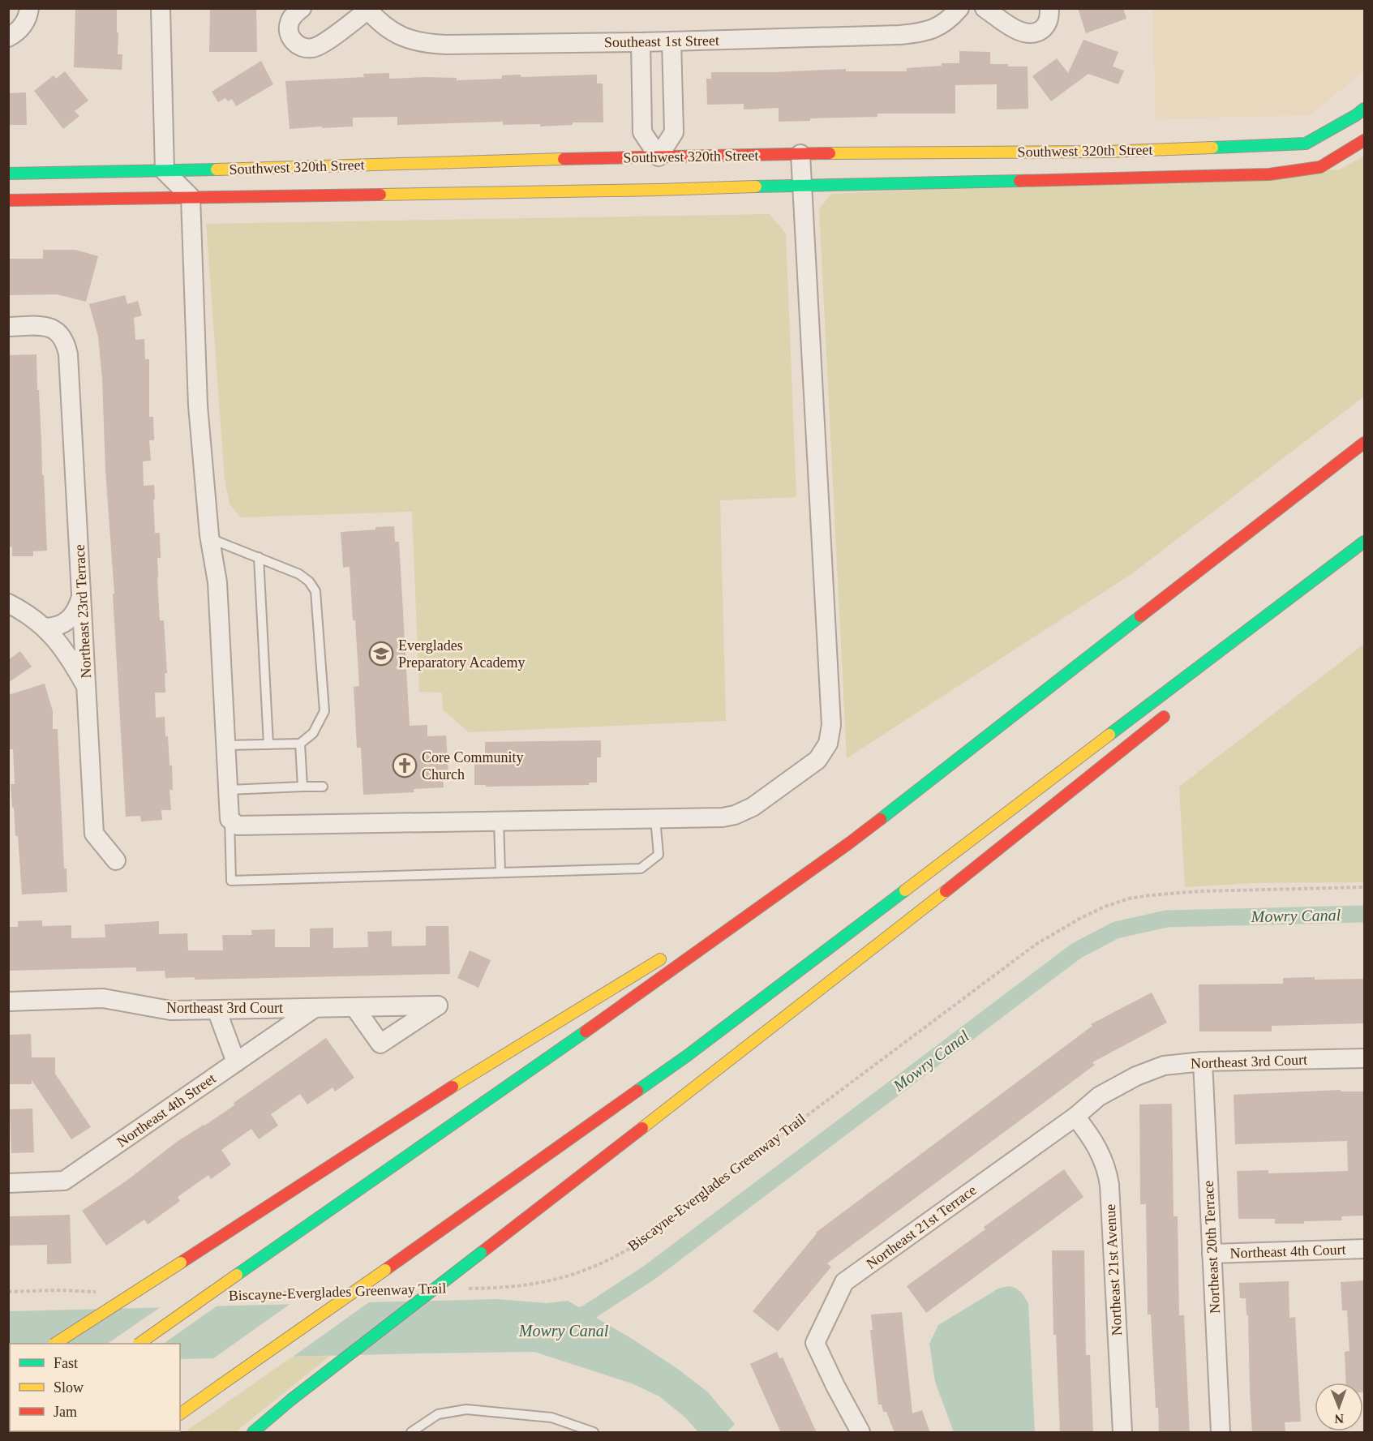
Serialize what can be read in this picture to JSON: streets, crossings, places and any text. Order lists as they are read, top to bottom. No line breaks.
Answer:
{"streets":{"main road":["Southwest 320th Street"],"street":["Southeast 1st Street","Northeast 23rd Terrace","Northeast 3rd Court","Northeast 4th Street","Northeast 21st Terrace","Northeast 20th Terrace","Northeast 4th Court","Northeast 21st Avenue"],"path":["Biscayne-Everglades Greenway Trail"]},"crossings":[["Northeast 3rd Court","Northeast 4th Street"],["Northeast 3rd Court","Northeast 21st Terrace"],["Northeast 3rd Court","Northeast 20th Terrace"],["Northeast 21st Terrace","Northeast 21st Avenue"],["Northeast 20th Terrace","Northeast 4th Court"]],"water":["Mowry Canal"],"places":{"school or university":["Everglades Preparatory Academy"],"church":["Core Community Church"]},"legend":["Fast","Slow","Jam"],"north":"bottom"}
